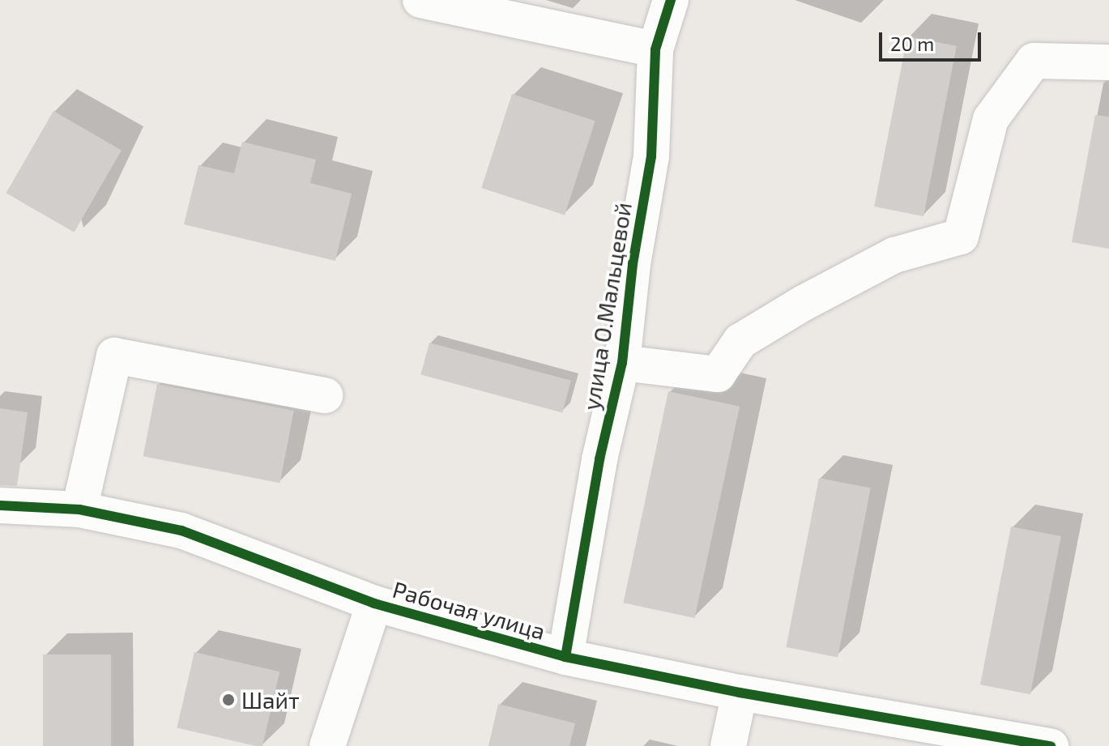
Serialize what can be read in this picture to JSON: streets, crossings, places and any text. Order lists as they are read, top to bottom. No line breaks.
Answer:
{"streets":{"street":["улица О.Мальцевой","Рабочая улица"]},"crossings":[["улица О.Мальцевой","Рабочая улица"]],"places":["Шайт"],"scale_bar":"20 m"}
